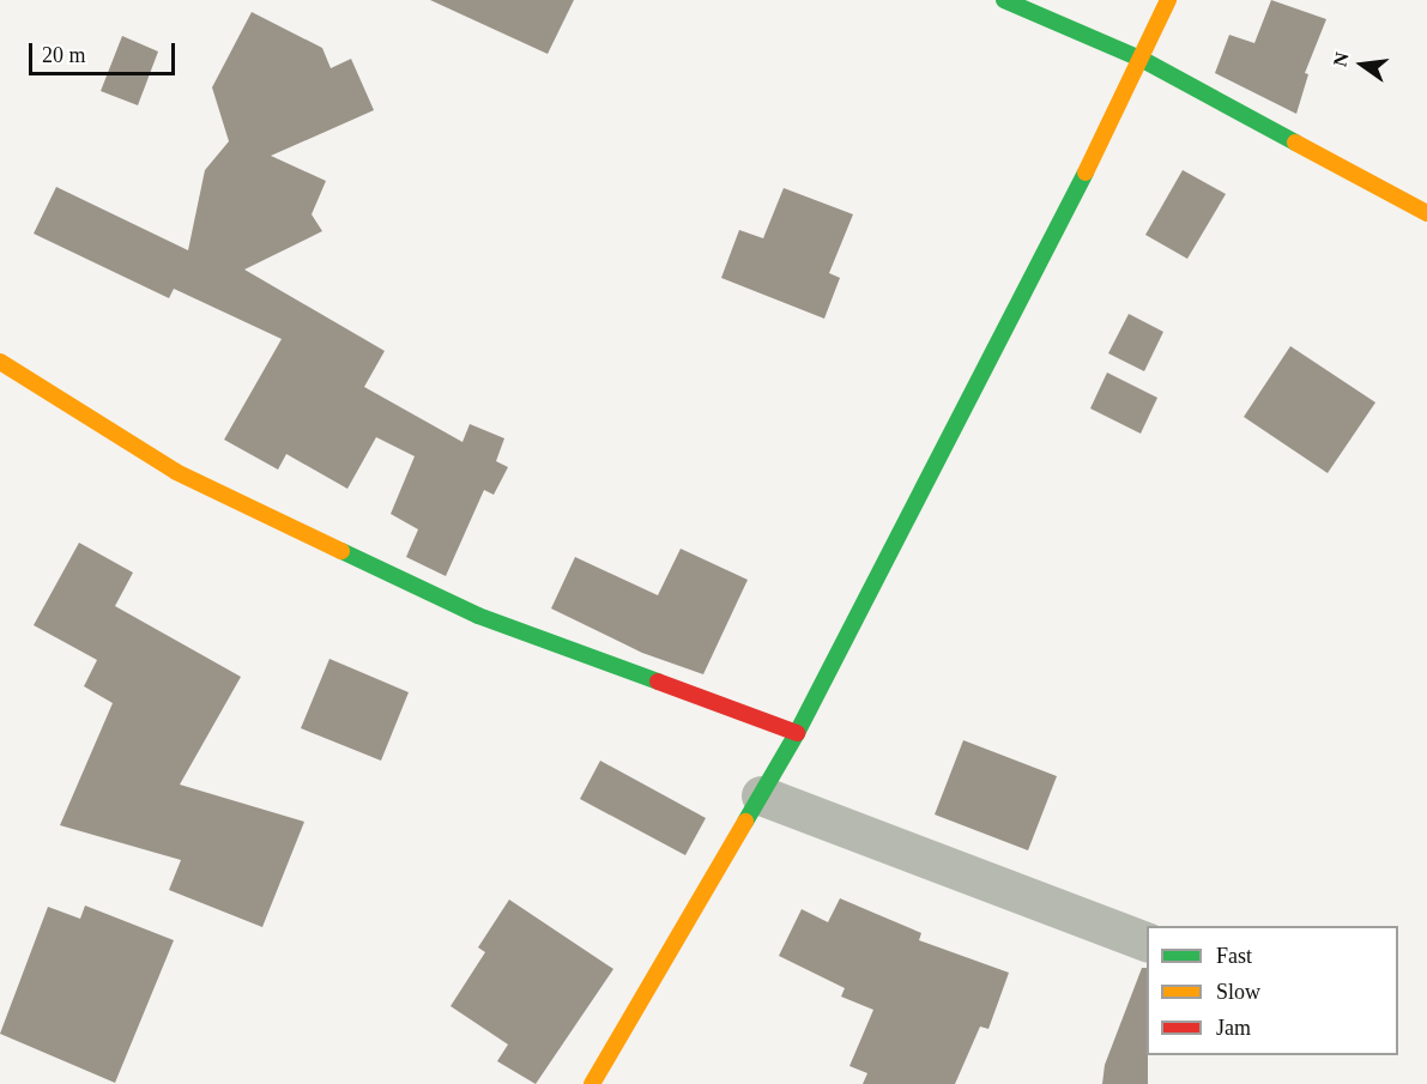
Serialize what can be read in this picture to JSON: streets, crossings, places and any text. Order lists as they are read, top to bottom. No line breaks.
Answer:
{"legend":["Fast","Slow","Jam"],"scale_bar":"20 m","north":"left"}
